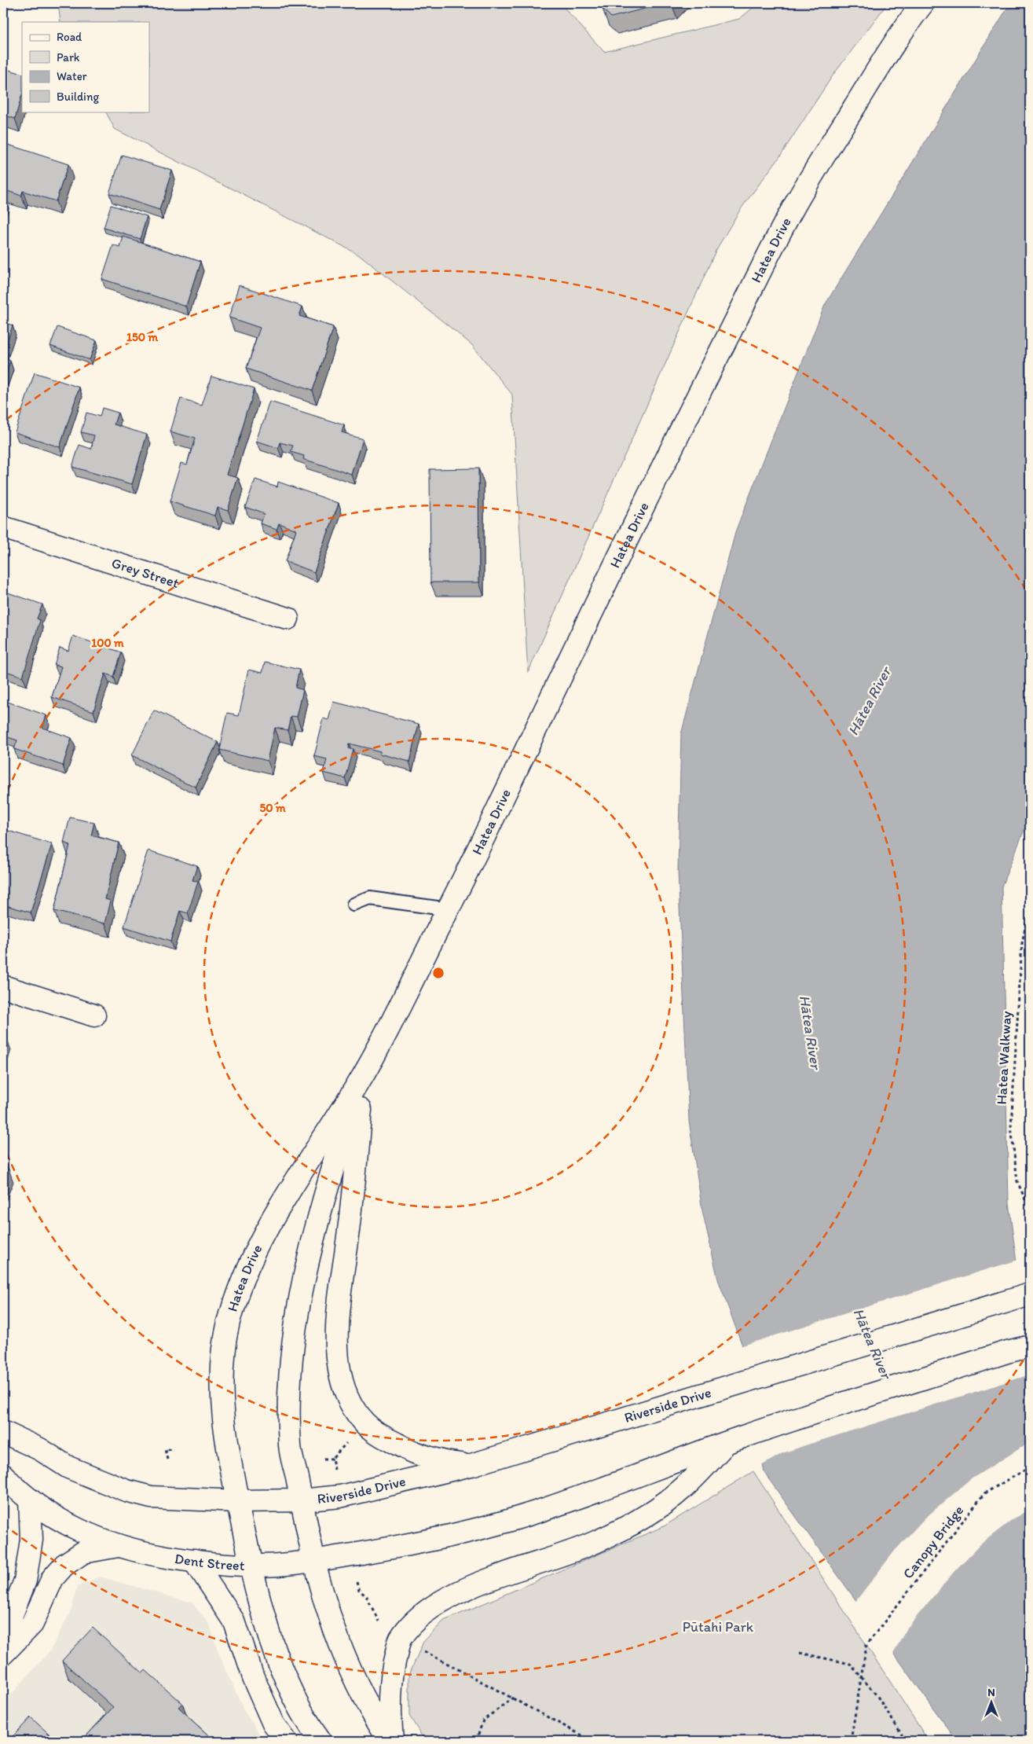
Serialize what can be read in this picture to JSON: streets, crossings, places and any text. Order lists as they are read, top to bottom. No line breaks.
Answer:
{"streets":{"main road":["Hatea Drive","Grey Street","Riverside Drive","Dent Street"],"path":["Hatea Walkway","Canopy Bridge"]},"crossings":[["Hatea Drive","Riverside Drive"],["Hatea Drive","Dent Street"]],"water":["Hātea River"],"parks":["Pūtahi Park"],"legend":["Road","Park","Water","Building"],"north":"top","rings":["150 m","100 m","50 m"]}
